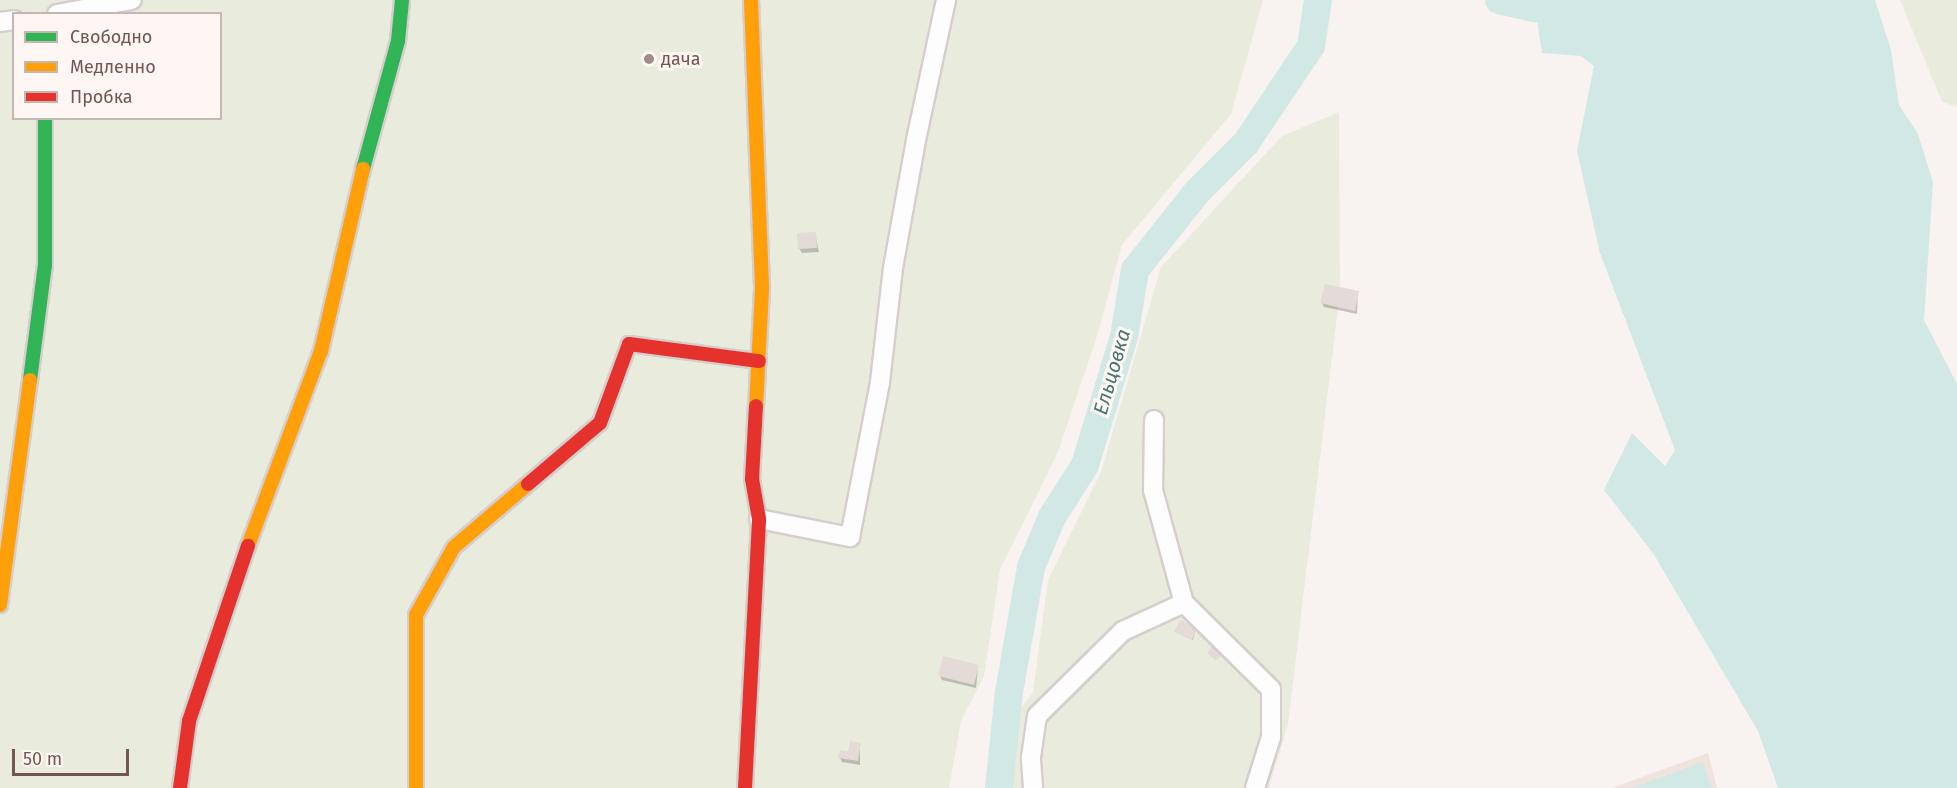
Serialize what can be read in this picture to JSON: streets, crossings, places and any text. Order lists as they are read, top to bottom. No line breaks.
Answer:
{"water":["Ельцовка"],"places":["дача"],"legend":["Свободно","Медленно","Пробка"],"scale_bar":"50 m"}
